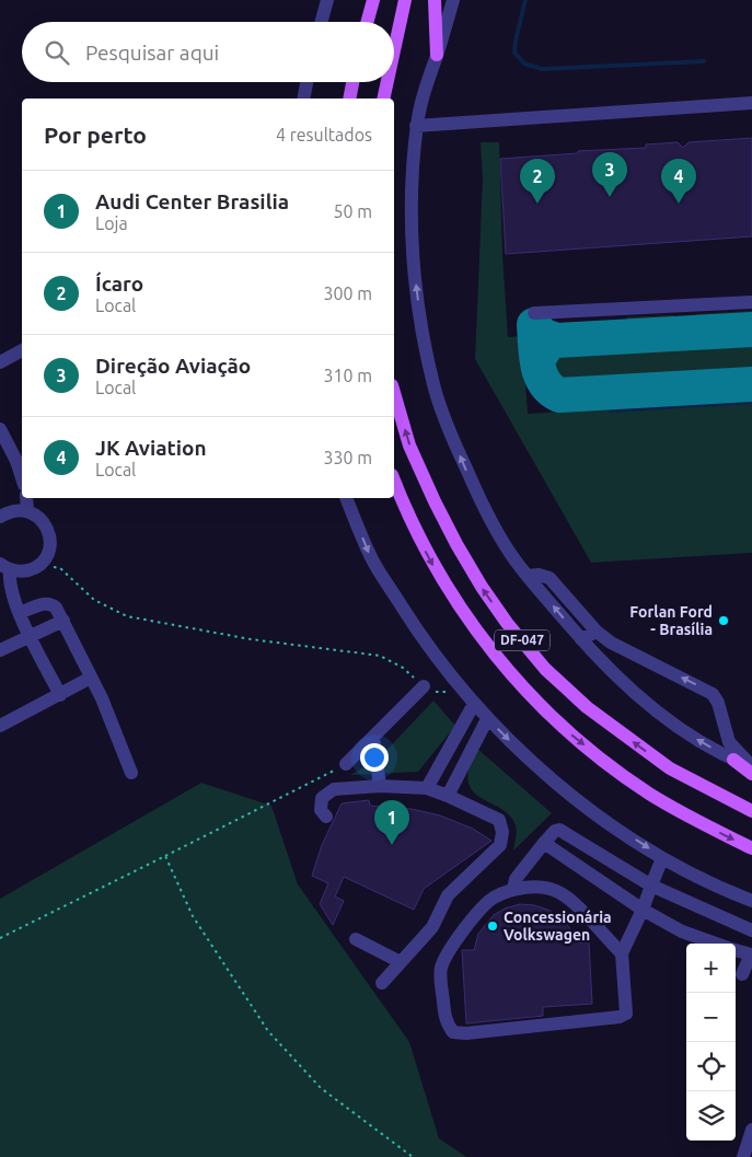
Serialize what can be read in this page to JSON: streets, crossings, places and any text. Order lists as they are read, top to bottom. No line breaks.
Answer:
{"streets":{"main road":["DF-047"]},"places":["Forlan Ford - Brasília","Concessionária Volkswagen"],"page":{"search":"Pesquisar aqui","heading":["Por perto","4 resultados"],"pins":["3","2","4","1"],"list":[{"mark":"1","name":"Audi Center Brasilia","note":"Loja","value":"50 m"},{"mark":"2","name":"Ícaro","note":"Local","value":"300 m"},{"mark":"3","name":"Direção Aviação","note":"Local","value":"310 m"},{"mark":"4","name":"JK Aviation","note":"Local","value":"330 m"}],"map_buttons":["+","−"]}}
